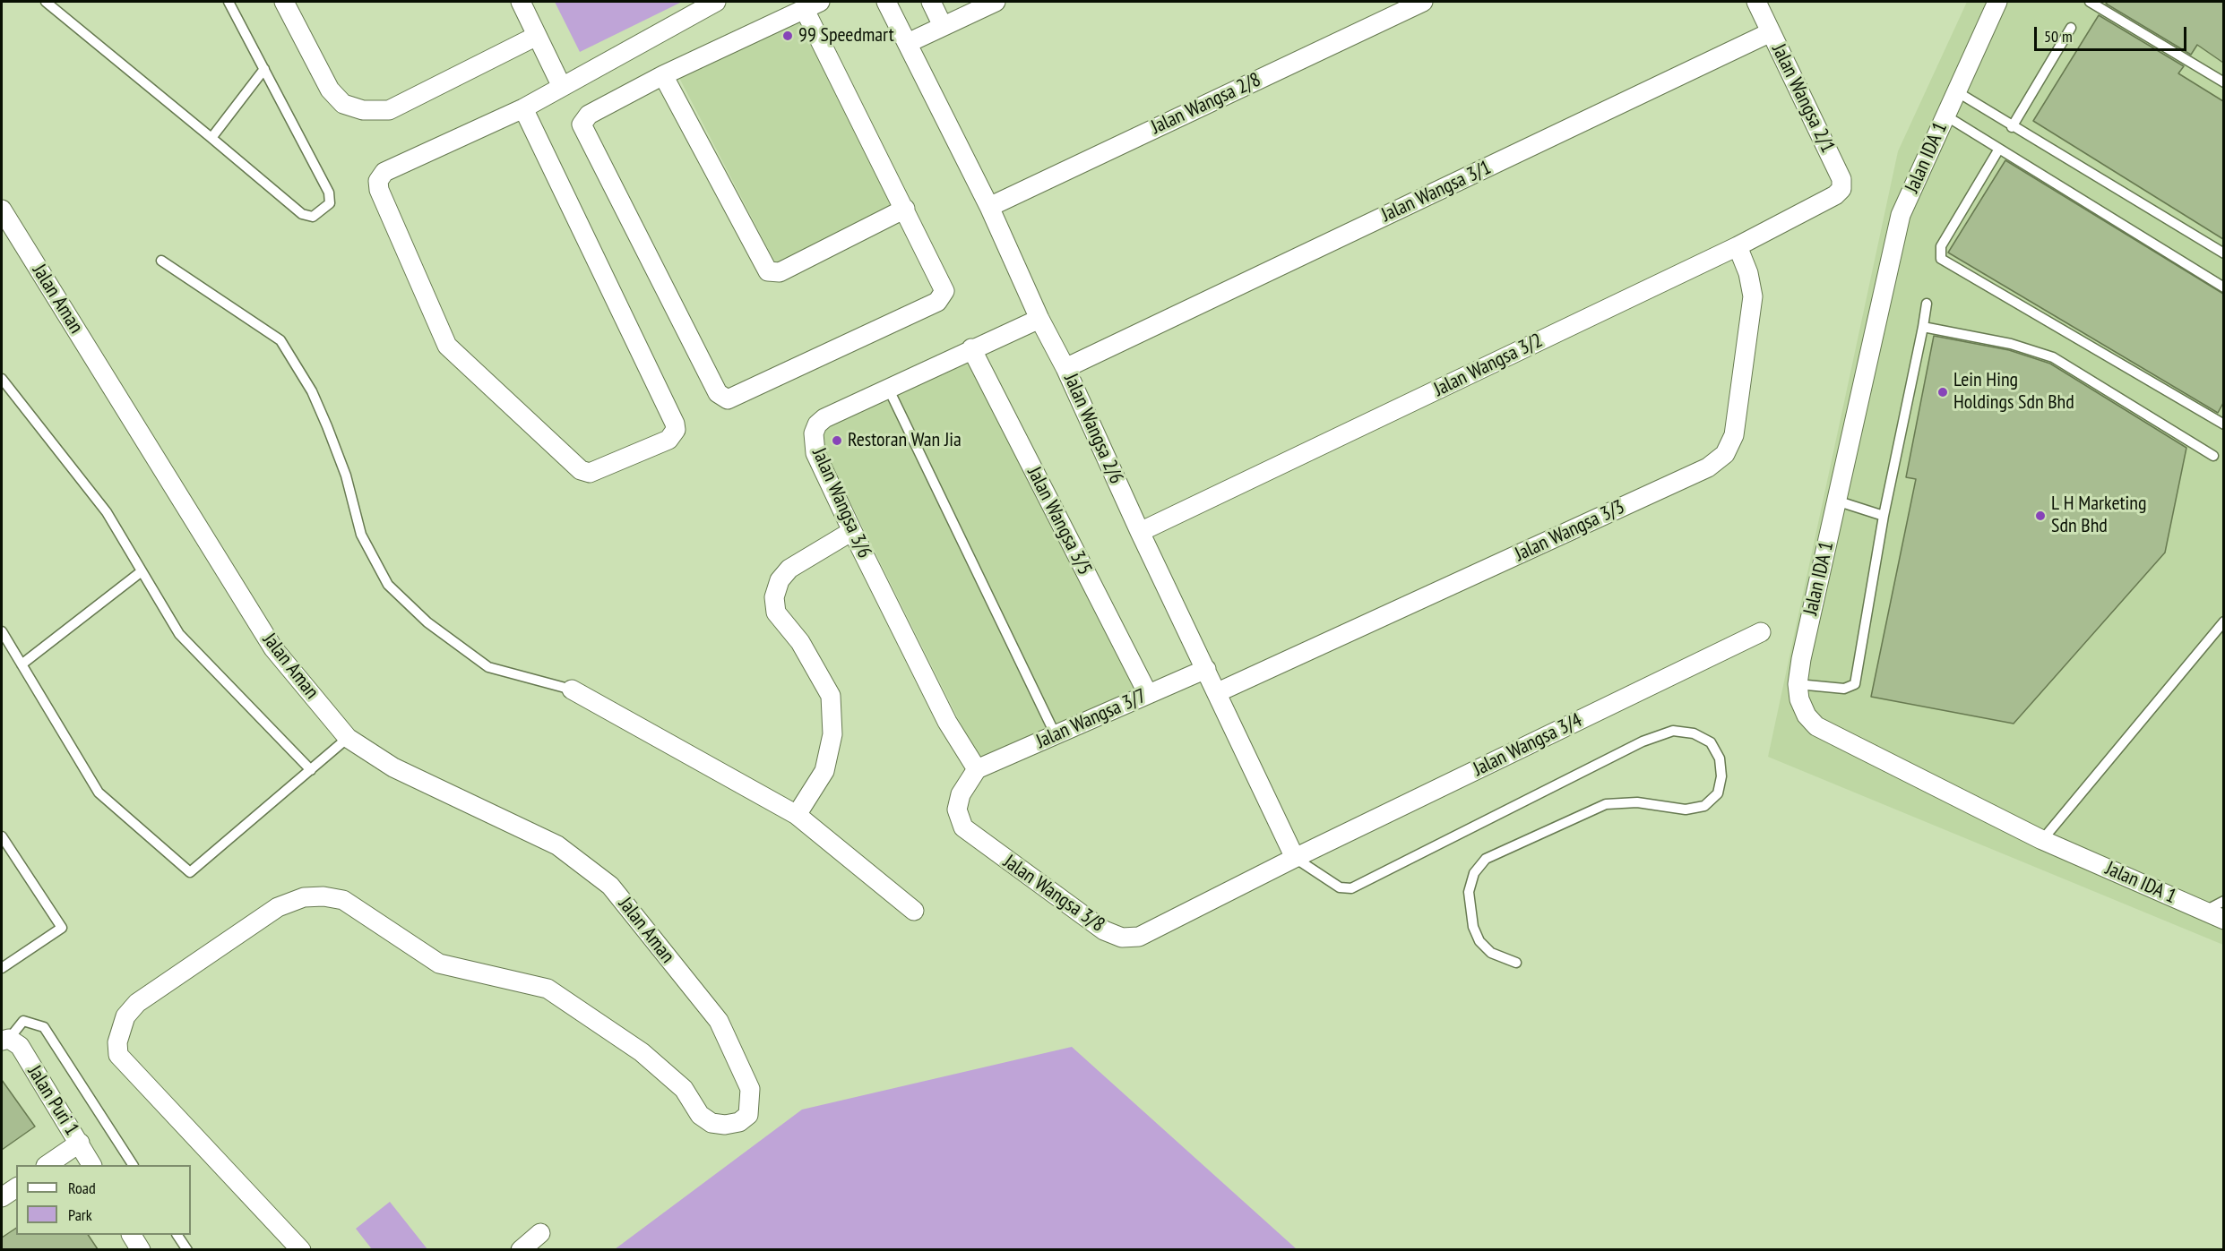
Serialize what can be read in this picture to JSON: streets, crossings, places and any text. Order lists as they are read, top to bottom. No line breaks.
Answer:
{"streets":{"street":["Jalan Wangsa 2/1","Jalan Wangsa 2/8","Jalan IDA 1","Jalan Wangsa 3/1","Jalan Aman","Jalan Wangsa 3/2","Jalan Wangsa 2/6","Jalan Wangsa 3/6","Jalan Wangsa 3/5","Jalan Wangsa 3/3","Jalan Wangsa 3/7","Jalan Wangsa 3/4","Jalan Wangsa 3/8","Jalan Puri 1"]},"crossings":[["Jalan Wangsa 2/1","Jalan Wangsa 3/1"],["Jalan Wangsa 2/1","Jalan Wangsa 3/2"],["Jalan Wangsa 2/8","Jalan Wangsa 2/6"],["Jalan Wangsa 3/1","Jalan Wangsa 2/6"],["Jalan Wangsa 3/2","Jalan Wangsa 2/6"],["Jalan Wangsa 3/2","Jalan Wangsa 3/3"],["Jalan Wangsa 2/6","Jalan Wangsa 3/6"],["Jalan Wangsa 2/6","Jalan Wangsa 3/3"],["Jalan Wangsa 2/6","Jalan Wangsa 3/7"],["Jalan Wangsa 2/6","Jalan Wangsa 3/4"],["Jalan Wangsa 2/6","Jalan Wangsa 3/8"],["Jalan Wangsa 3/6","Jalan Wangsa 3/5"],["Jalan Wangsa 3/6","Jalan Wangsa 3/7"],["Jalan Wangsa 3/6","Jalan Wangsa 3/8"],["Jalan Wangsa 3/5","Jalan Wangsa 3/7"],["Jalan Wangsa 3/7","Jalan Wangsa 3/8"],["Jalan Wangsa 3/4","Jalan Wangsa 3/8"]],"places":["99 Speedmart","Lein Hing Holdings Sdn Bhd","Restoran Wan Jia","L H Marketing Sdn Bhd"],"legend":["Road","Park"],"scale_bar":"50 m"}
